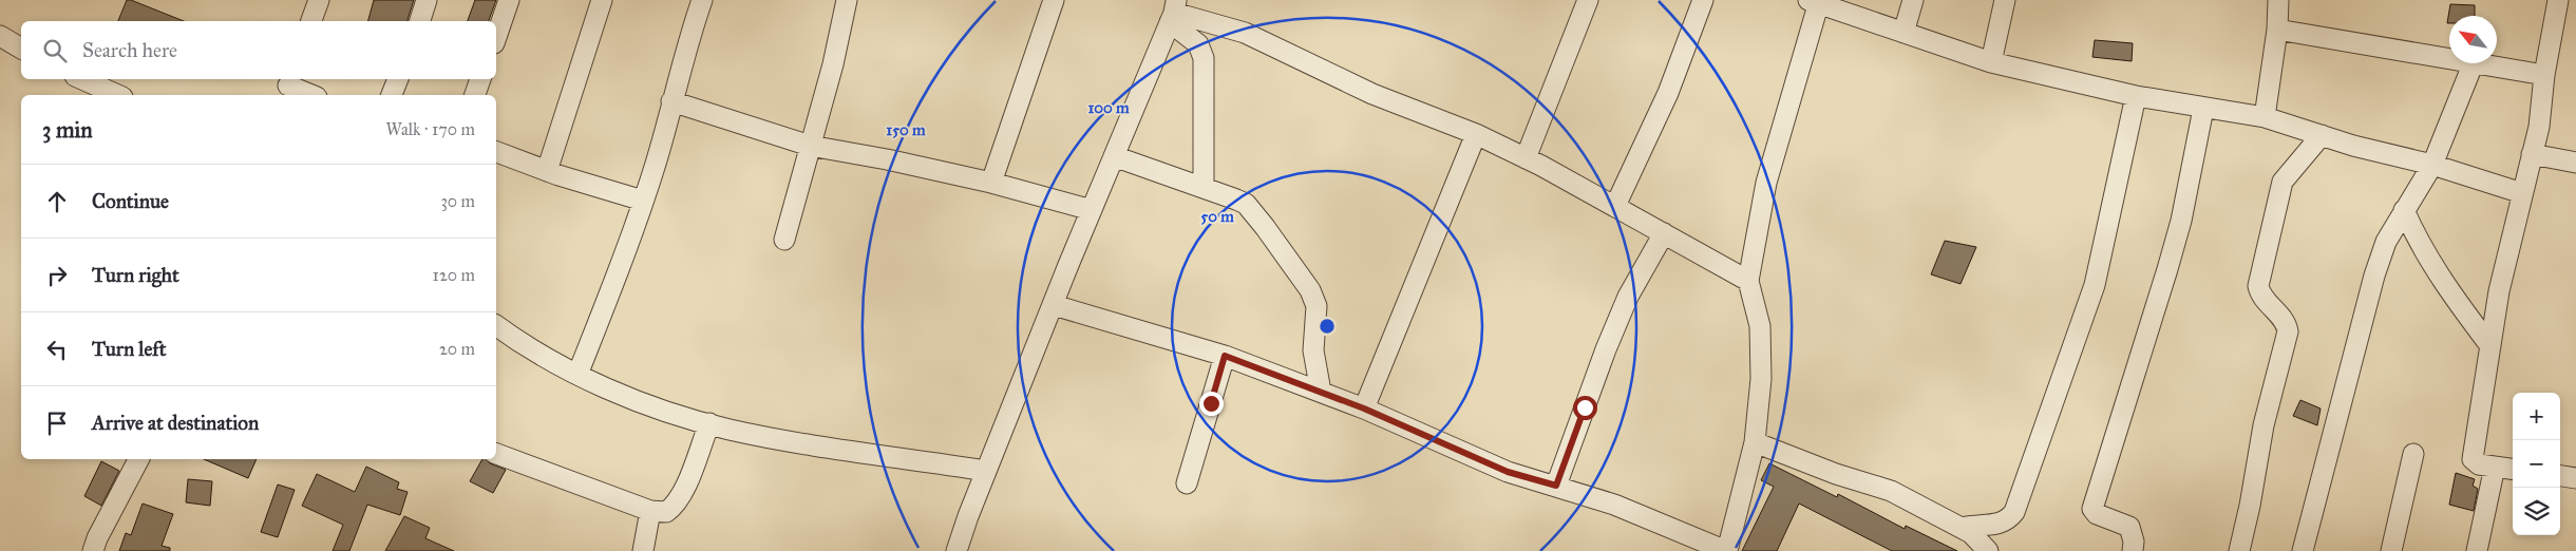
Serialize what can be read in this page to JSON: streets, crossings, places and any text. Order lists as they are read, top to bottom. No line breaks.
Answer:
{"north":"top left","page":{"search":"Search here","heading":["3 min","Walk · 170 m"],"list":[["Continue","30 m"],["Turn right","120 m"],["Turn left","20 m"],"Arrive at destination"],"map_buttons":["+","−"]},"rings":["100 m","150 m","50 m"]}
